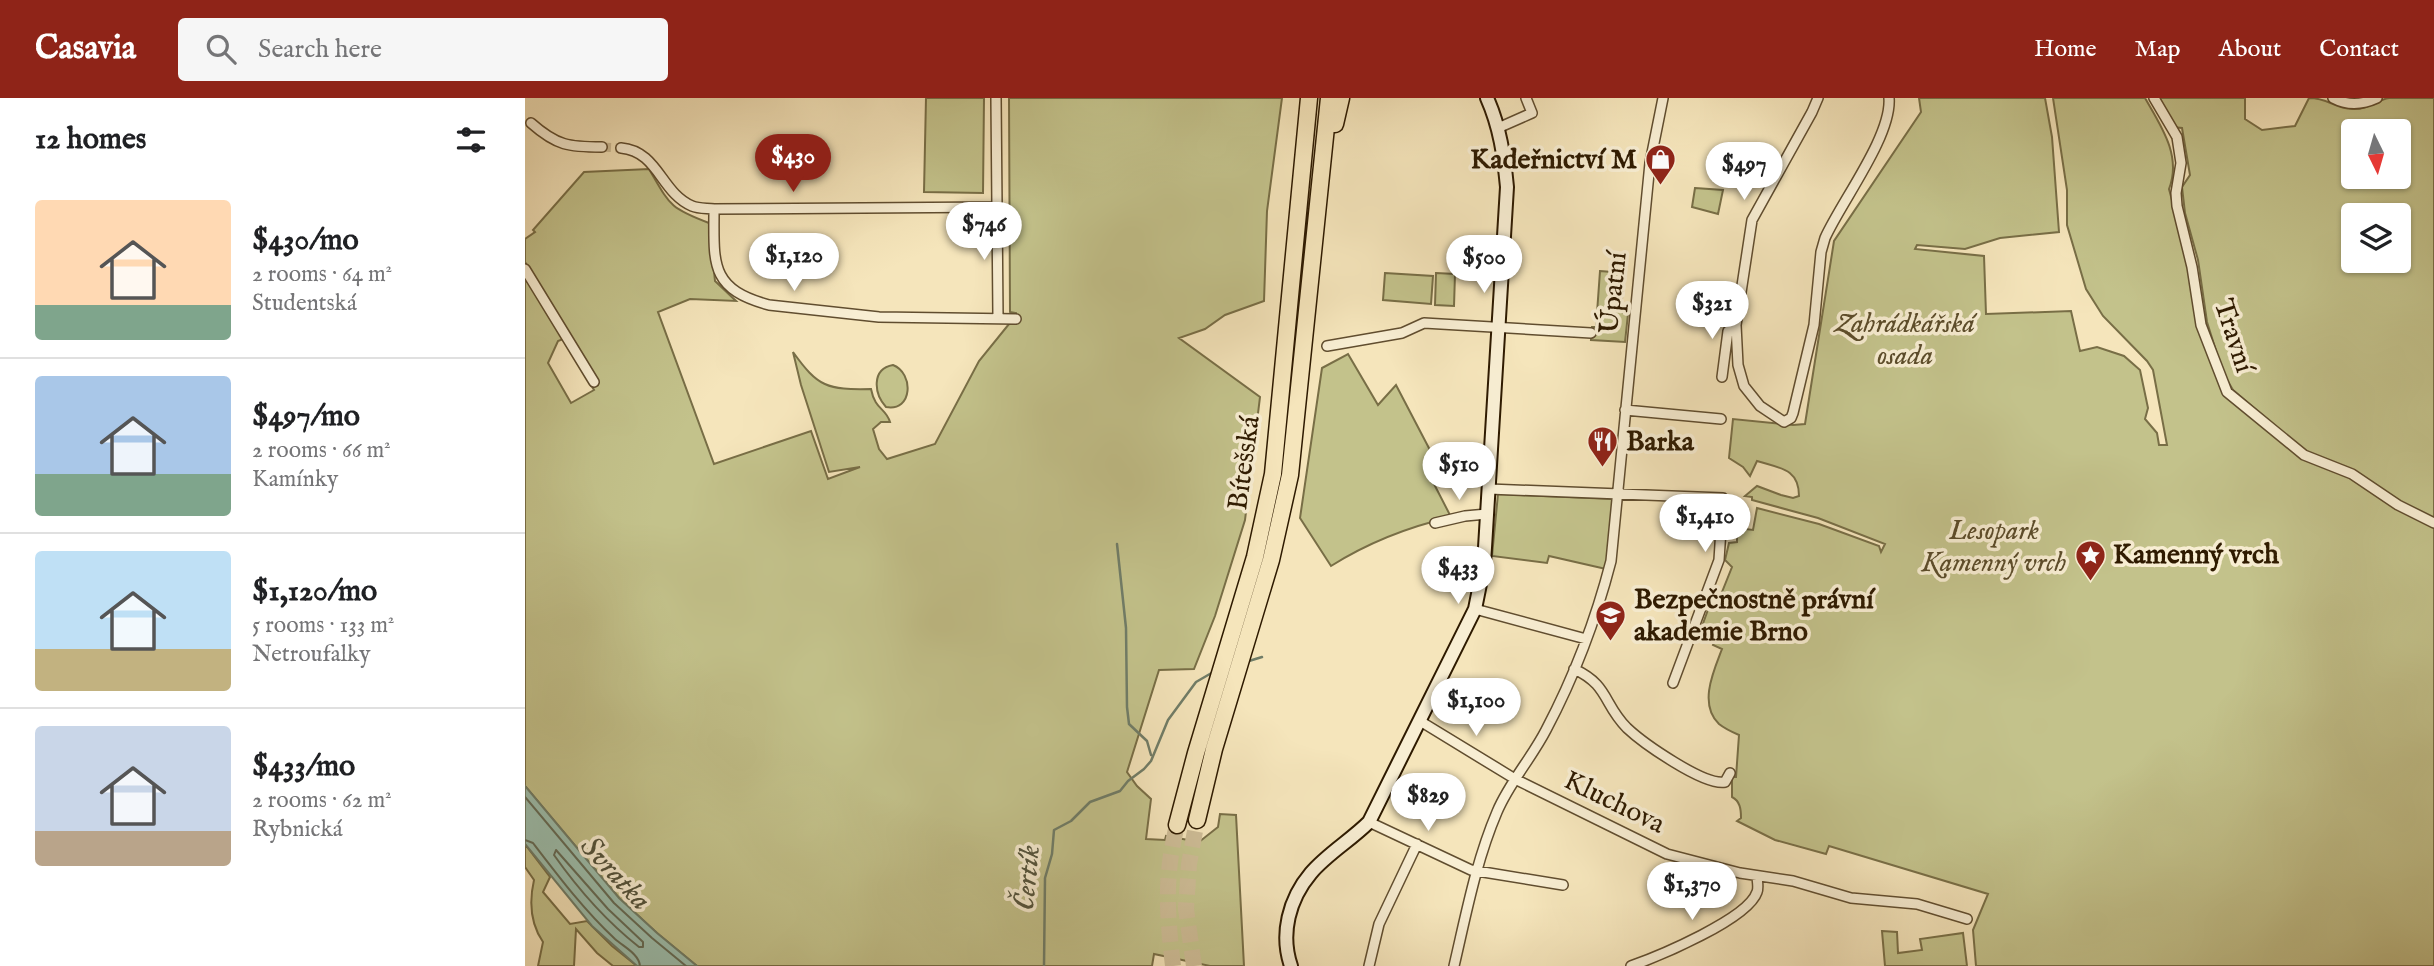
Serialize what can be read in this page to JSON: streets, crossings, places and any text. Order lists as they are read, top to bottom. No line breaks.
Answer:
{"streets":{"highway":["Bítešská"],"street":["Úpatní","Travní","Kluchova"]},"crossings":[["Úpatní","Kluchova"]],"water":["Svratka","Čertík"],"parks":["Zahrádkářská osada","Lesopark Kamenný vrch"],"places":{"shop":["Kadeřnictví M"],"restaurant":["Barka"],"place":["Kamenný vrch"],"school or university":["Bezpečnostně právní akademie Brno"]},"north":"bottom","page":{"header":"Casavia","search":"Search here","nav":["Home","Map","About","Contact"],"heading":"12 homes","price":["$430","$497","$746","$1,120","$500","$321","$510","$1,410","$433","$1,100","$829","$1,370"],"list":[{"name":"$430/mo","note":"2 rooms · 64 m² · Studentská"},{"name":"$497/mo","note":"2 rooms · 66 m² · Kamínky"},{"name":"$1,120/mo","note":"5 rooms · 133 m² · Netroufalky"},{"name":"$433/mo","note":"2 rooms · 62 m² · Rybnická"}]}}
